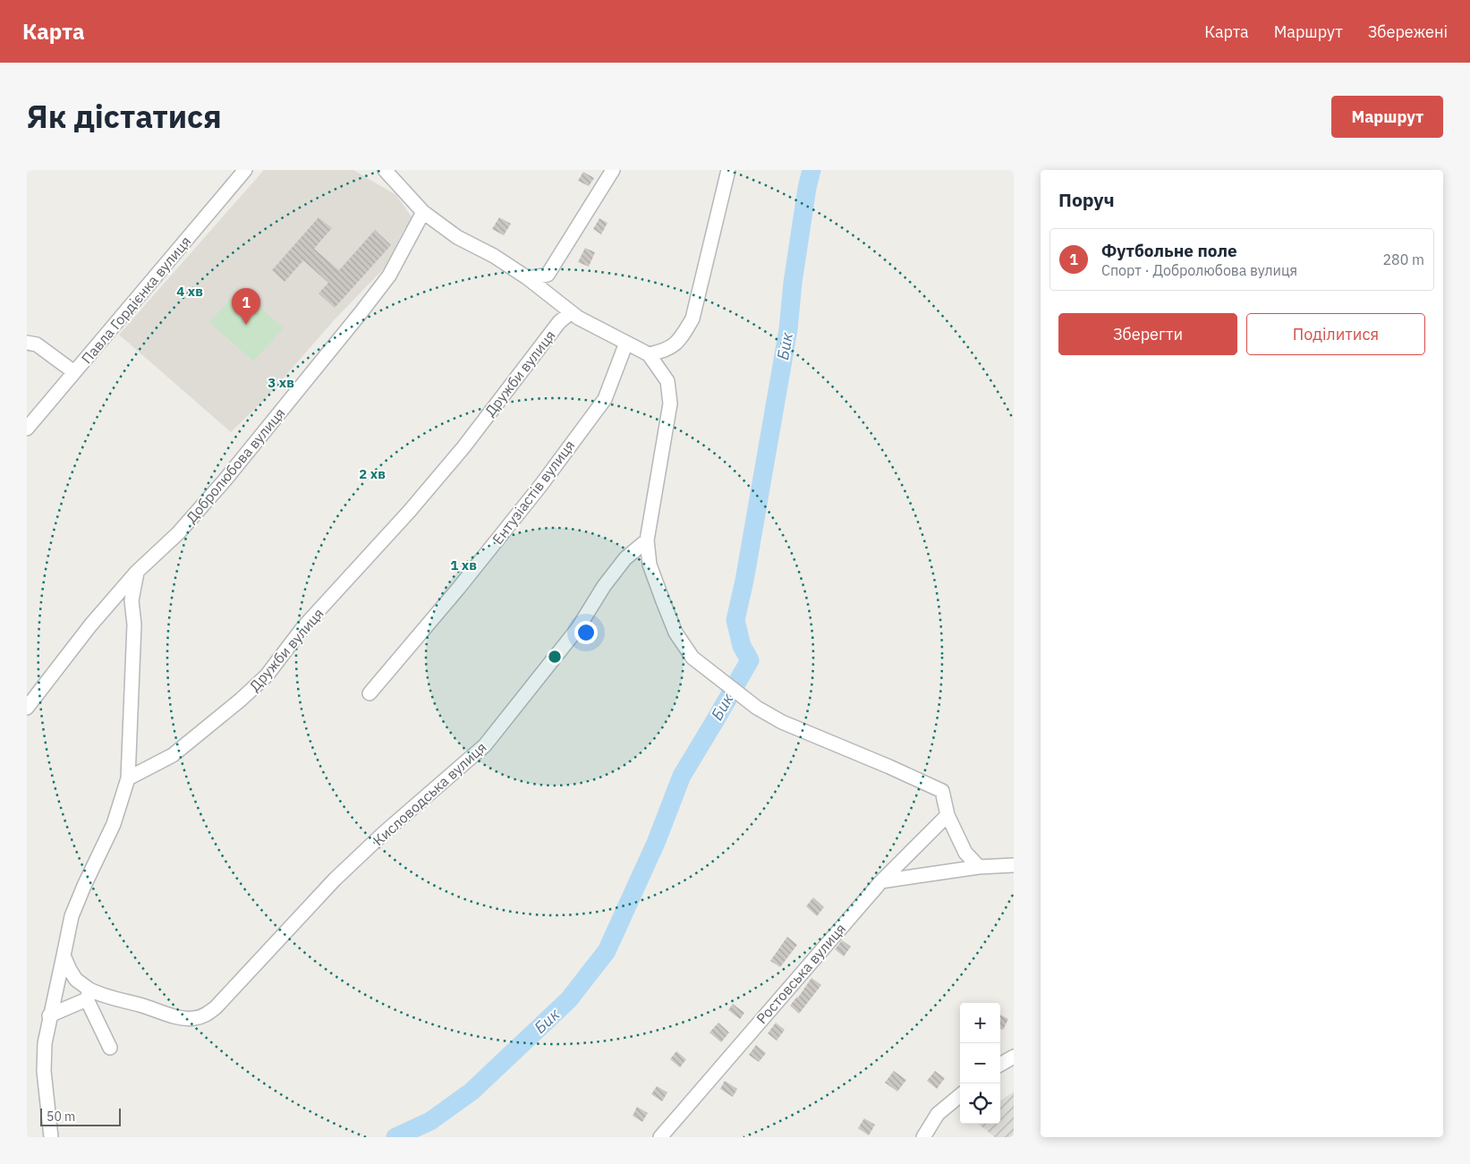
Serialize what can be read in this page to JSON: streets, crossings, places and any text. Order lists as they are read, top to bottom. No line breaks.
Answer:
{"streets":{"street":["Павла Гордієнка вулиця","Дружби вулиця","Добролюбова вулиця","Ентузіастів вулиця","Кисловодська вулиця","Ростовська вулиця"]},"water":["Бик"],"scale_bar":"50 m","page":{"header":"Карта","nav":["Карта","Маршрут","Збережені"],"title":"Як дістатися","buttons":["Маршрут",["Зберегти","Поділитися"]],"heading":"Поруч","list":[{"mark":"1","name":"Футбольне поле","note":"Спорт · Добролюбова вулиця","value":"280 m"}],"pins":"1","map_buttons":["+","−"],"scale":"50 m"},"rings":["4 хв","3 хв","2 хв","1 хв"]}
